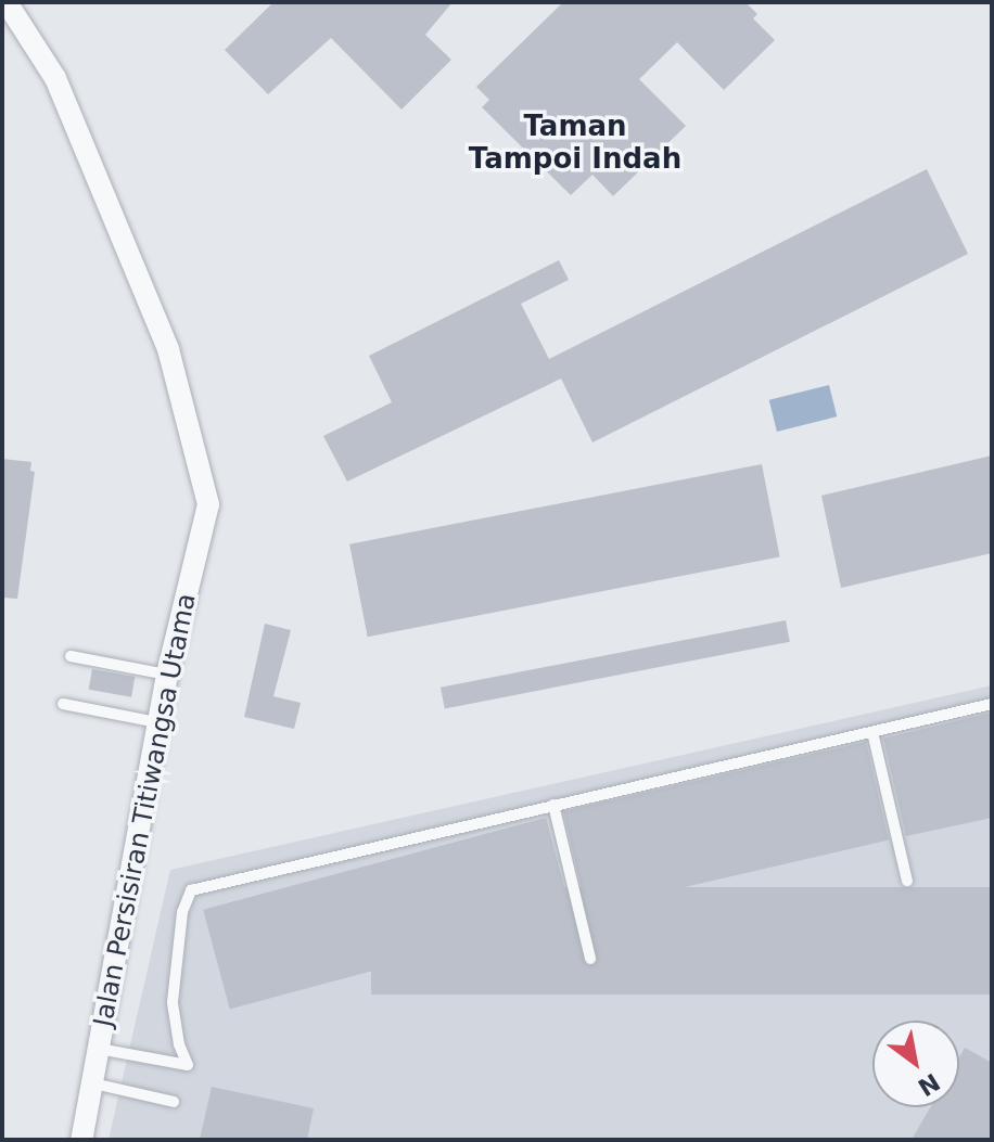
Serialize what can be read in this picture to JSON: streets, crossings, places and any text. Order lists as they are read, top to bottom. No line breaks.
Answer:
{"streets":{"street":["Jalan Persisiran Titiwangsa Utama"]},"districts":["Taman Tampoi Indah"],"north":"bottom right"}
